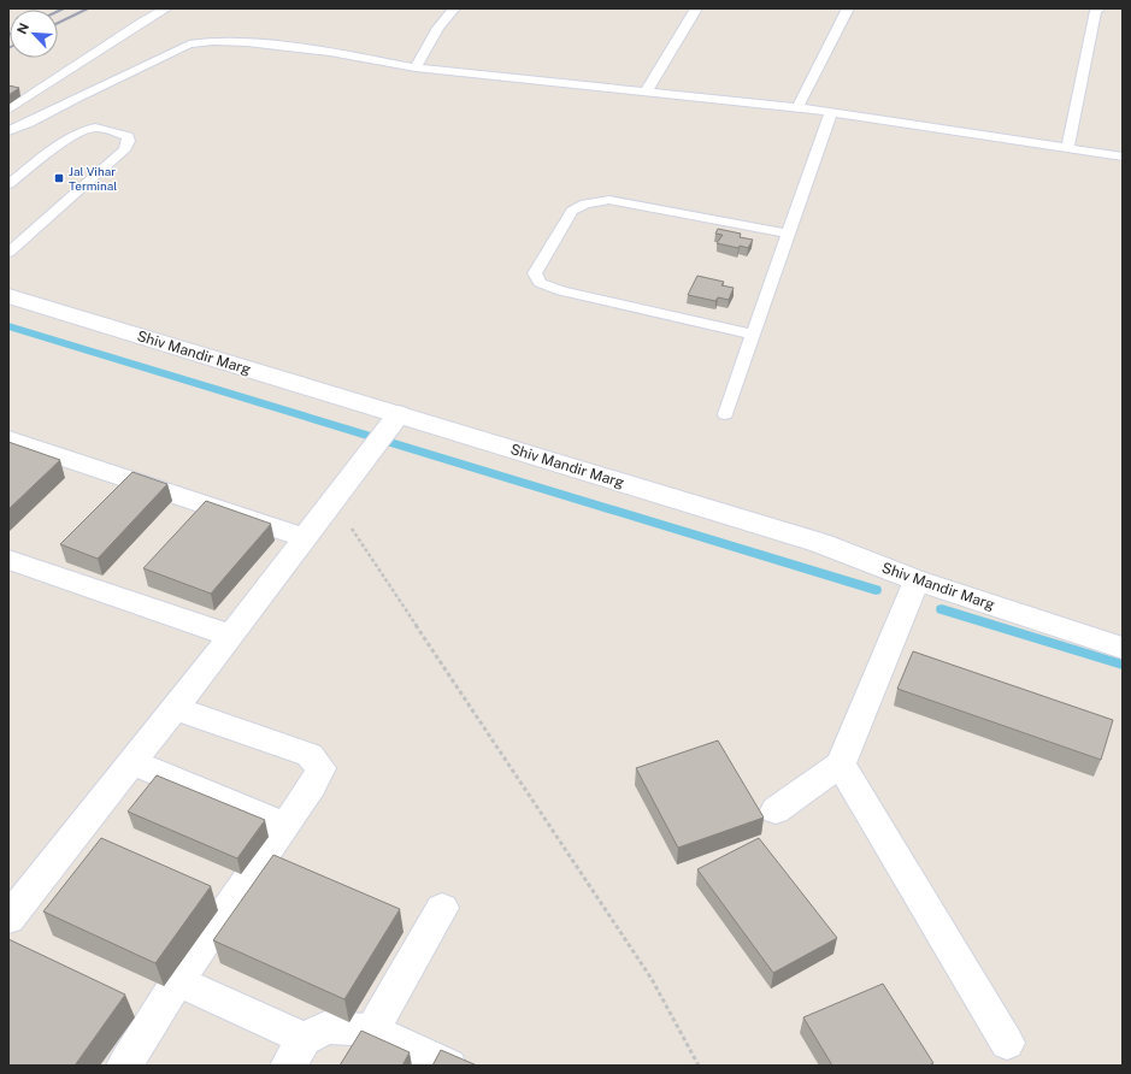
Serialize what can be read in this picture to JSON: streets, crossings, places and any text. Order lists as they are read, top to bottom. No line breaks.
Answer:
{"streets":{"street":["Shiv Mandir Marg"]},"places":{"transit":["Jal Vihar Terminal"]},"north":"top left"}
